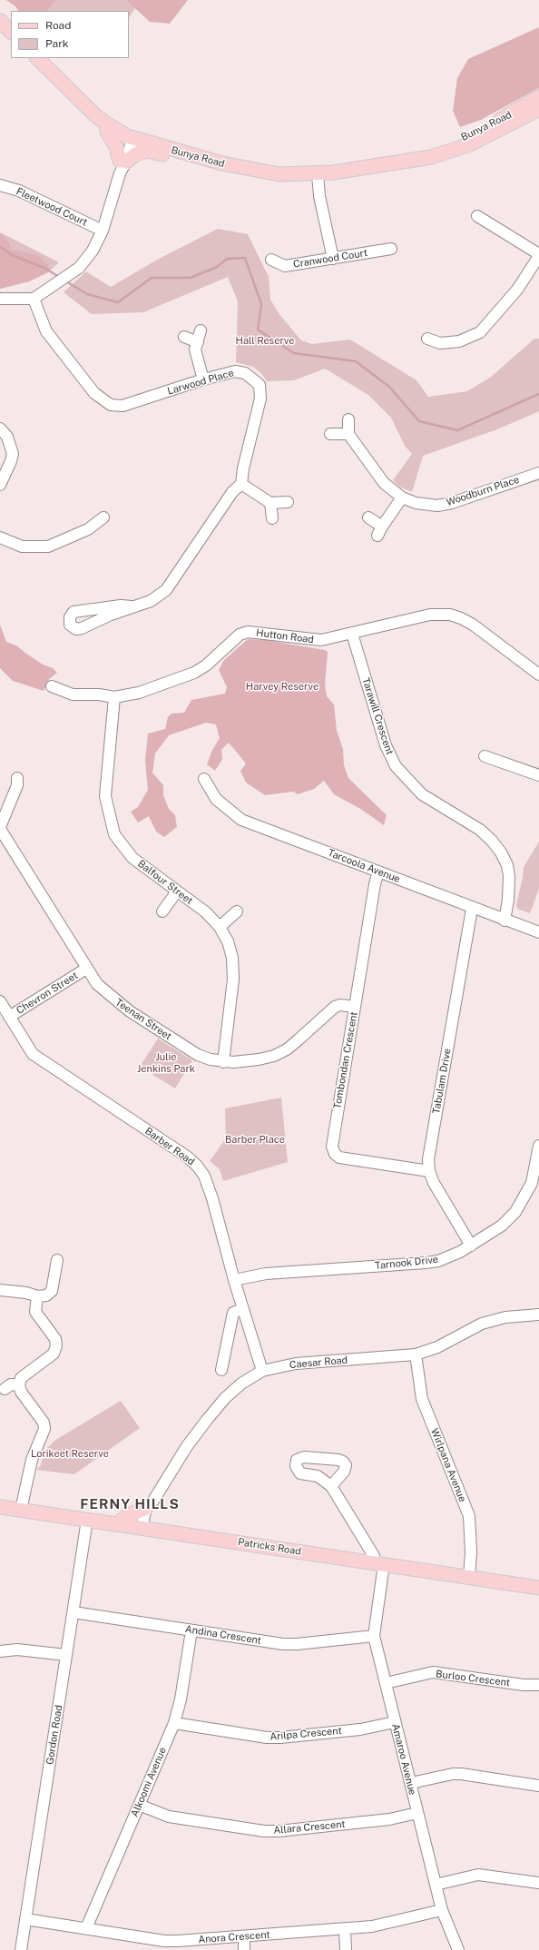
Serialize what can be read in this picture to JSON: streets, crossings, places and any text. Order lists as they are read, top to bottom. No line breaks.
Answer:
{"streets":{"main road":["Bunya Road","Patricks Road"],"street":["Fleetwood Court","Cranwood Court","Larwood Place","Woodburn Place","Hutton Road","Tarawill Crescent","Tarcoola Avenue","Balfour Street","Chevron Street","Teenan Street","Tombondan Crescent","Tabulam Drive","Barber Road","Tarnook Drive","Caesar Road","Wirlpana Avenue","Andina Crescent","Burloo Crescent","Arilpa Crescent","Gordon Road","Amaroo Avenue","Alkoomi Avenue","Allara Crescent","Anora Crescent"]},"crossings":[["Hutton Road","Tarawill Crescent"],["Hutton Road","Balfour Street"],["Tarawill Crescent","Tarcoola Avenue"],["Tarcoola Avenue","Tombondan Crescent"],["Tarcoola Avenue","Tabulam Drive"],["Balfour Street","Teenan Street"],["Chevron Street","Teenan Street"],["Chevron Street","Barber Road"],["Teenan Street","Tombondan Crescent"],["Tombondan Crescent","Tabulam Drive"],["Tabulam Drive","Tarnook Drive"],["Barber Road","Tarnook Drive"],["Barber Road","Caesar Road"],["Caesar Road","Wirlpana Avenue"],["Caesar Road","Patricks Road"],["Wirlpana Avenue","Patricks Road"],["Patricks Road","Gordon Road"],["Patricks Road","Amaroo Avenue"],["Andina Crescent","Gordon Road"],["Andina Crescent","Amaroo Avenue"],["Andina Crescent","Alkoomi Avenue"],["Burloo Crescent","Amaroo Avenue"],["Arilpa Crescent","Amaroo Avenue"],["Arilpa Crescent","Alkoomi Avenue"],["Gordon Road","Anora Crescent"],["Amaroo Avenue","Allara Crescent"],["Amaroo Avenue","Anora Crescent"],["Alkoomi Avenue","Allara Crescent"],["Alkoomi Avenue","Anora Crescent"]],"districts":["FERNY HILLS"],"parks":["Hall Reserve","Harvey Reserve","Julie Jenkins Park","Barber Place","Lorikeet Reserve"],"legend":["Road","Park"]}
